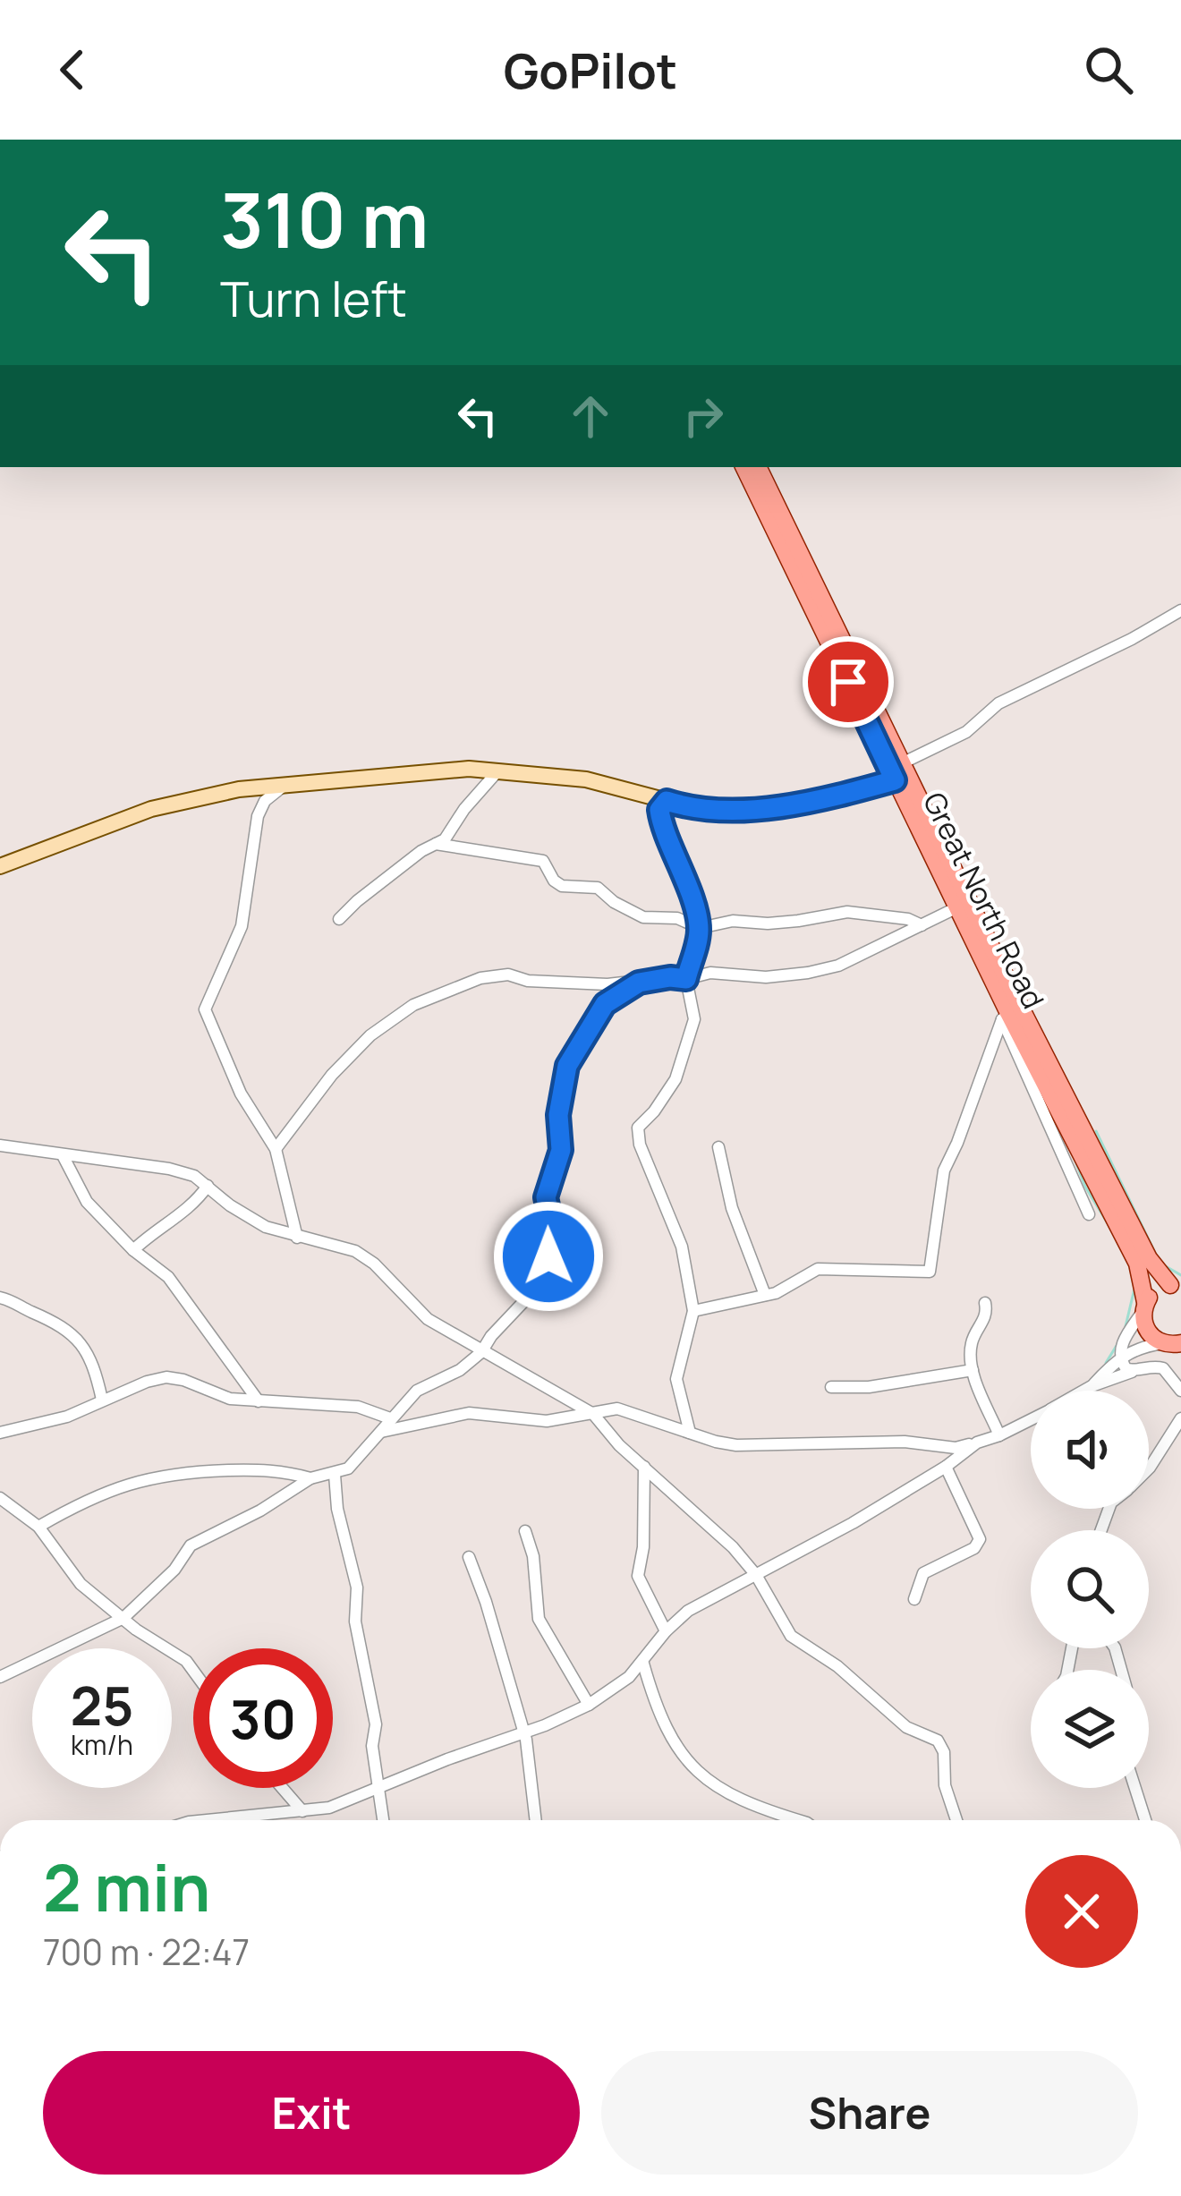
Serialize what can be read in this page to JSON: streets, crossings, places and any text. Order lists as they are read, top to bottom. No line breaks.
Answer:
{"streets":{"main road":["Great North Road"]},"page":{"header":"GoPilot","turn":["310 m","Turn left"],"speed":"25 km/h","limit":"30","heading":["2 min","700 m · 22:47"],"buttons":["Exit","Share"]}}
